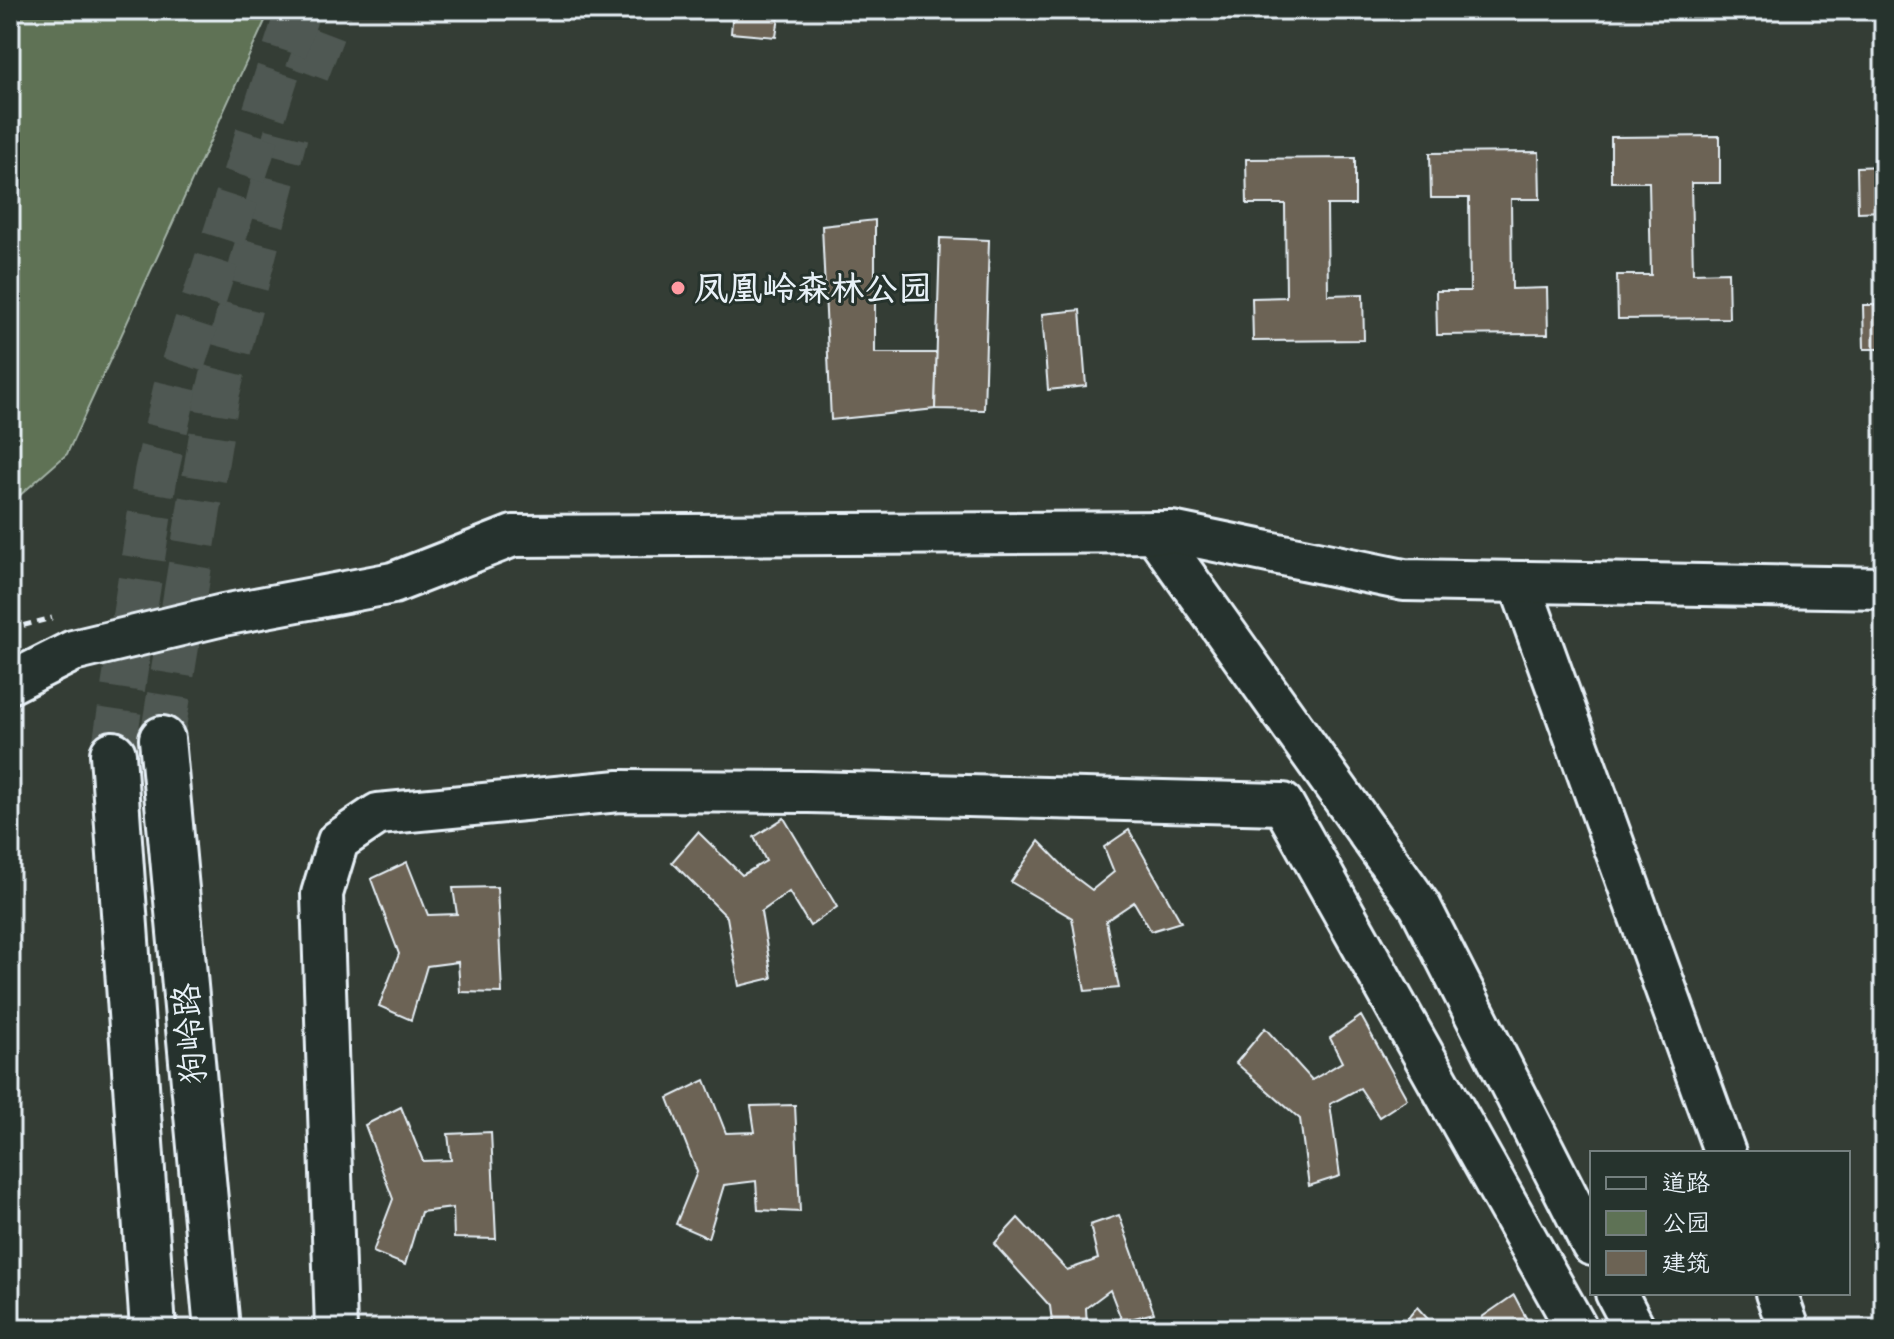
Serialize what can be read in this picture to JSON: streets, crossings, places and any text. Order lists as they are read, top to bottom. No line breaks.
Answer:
{"streets":{"main road":["狗岭路"]},"places":["凤凰岭森林公园"],"legend":["道路","公园","建筑"]}
